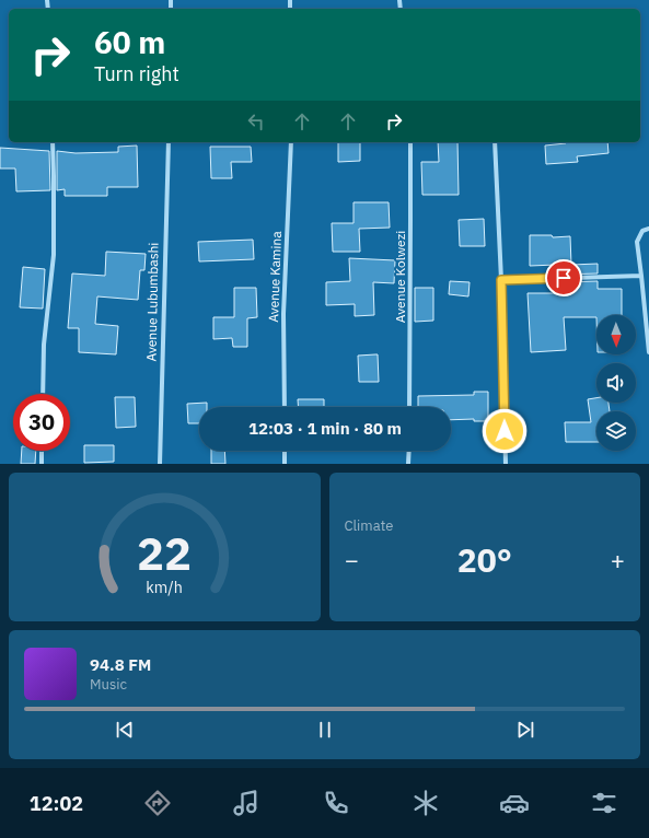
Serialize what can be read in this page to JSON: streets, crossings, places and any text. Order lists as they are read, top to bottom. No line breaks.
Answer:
{"streets":{"street":["Avenue Kamina","Avenue Kolwezi","Avenue Lubumbashi"]},"north":"bottom","page":{"turn":["60 m","Turn right"],"limit":"30","trip":"12:03 · 1 min · 80 m","tile":"Climate","heat":["−","20°","+"],"song":["94.8 FM","Music"],"tabs":"12:02","gauge":["22","km/h"]}}
